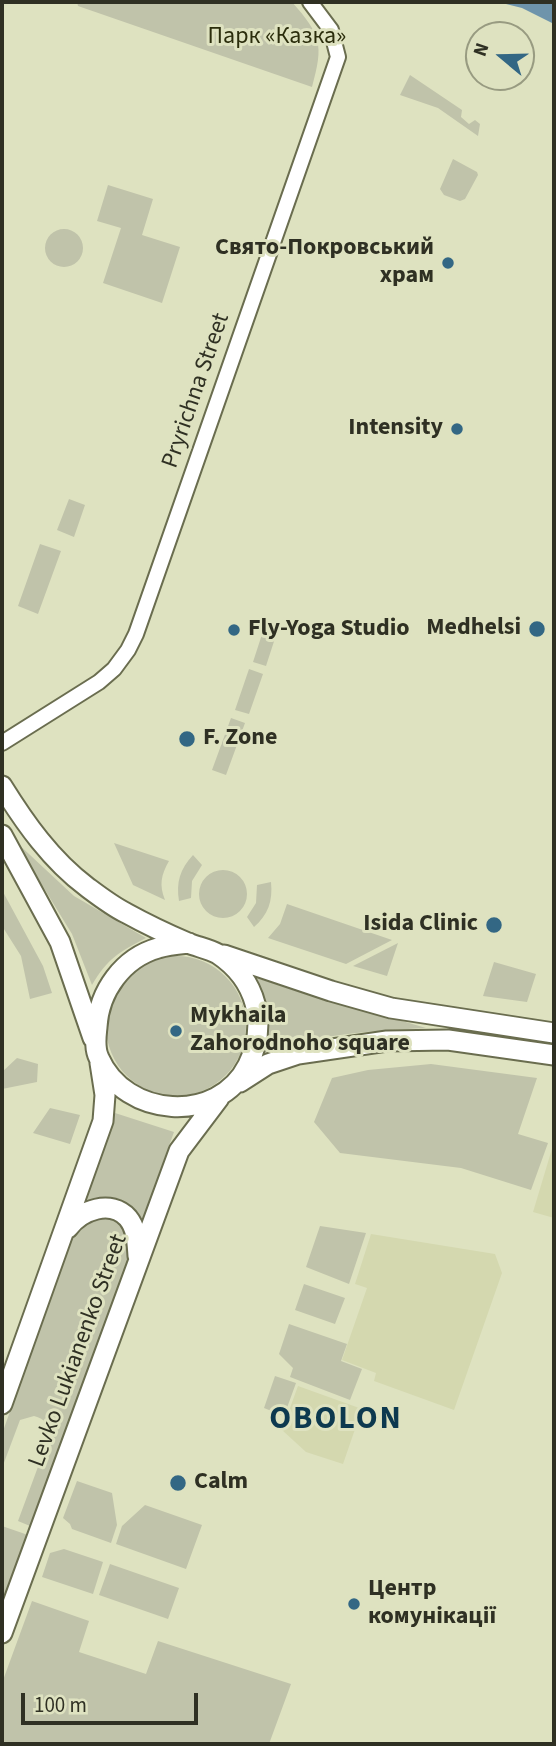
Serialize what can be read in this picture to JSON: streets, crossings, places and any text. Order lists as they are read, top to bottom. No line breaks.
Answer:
{"streets":{"main road":["Levko Lukianenko Street"],"street":["Pryrichna Street"]},"districts":["OBOLON"],"parks":["Парк «Казка»"],"places":["Свято-Покровський храм","Intensity","Medhelsi","Fly-Yoga Studio","F. Zone","Isida Clinic","Mykhaila Zahorodnoho square","Calm","Центр комунікації"],"scale_bar":"100 m","north":"left"}
